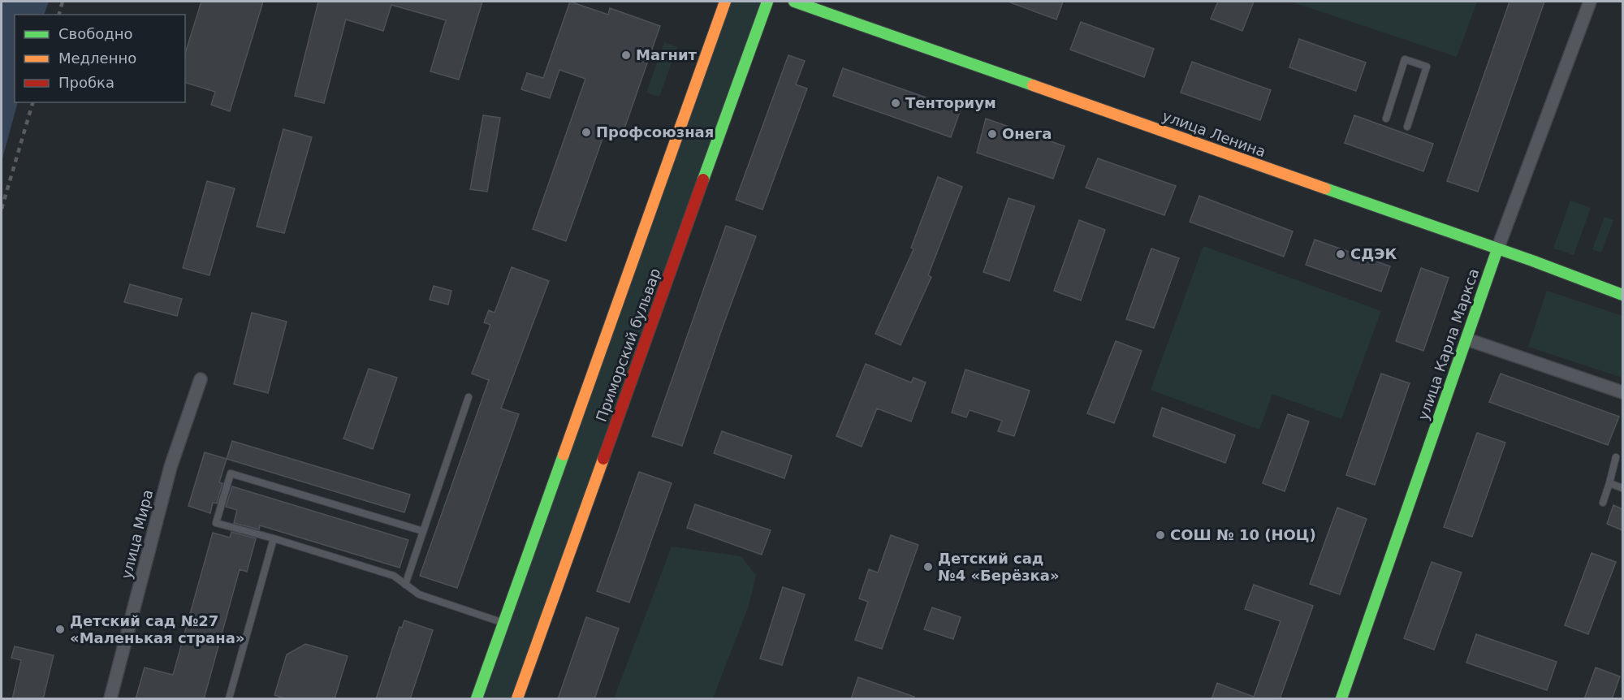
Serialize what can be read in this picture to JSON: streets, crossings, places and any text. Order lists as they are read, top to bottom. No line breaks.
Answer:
{"streets":{"street":["улица Ленина","улица Карла Маркса","Приморский бульвар","улица Мира"]},"crossings":[["улица Ленина","улица Карла Маркса"]],"places":["Магнит","Тенториум","Профсоюзная","Онега","СДЭК","СОШ № 10 (НОЦ)","Детский сад №4 «Берёзка»","Детский сад №27 «Маленькая страна»"],"legend":["Свободно","Медленно","Пробка"]}
